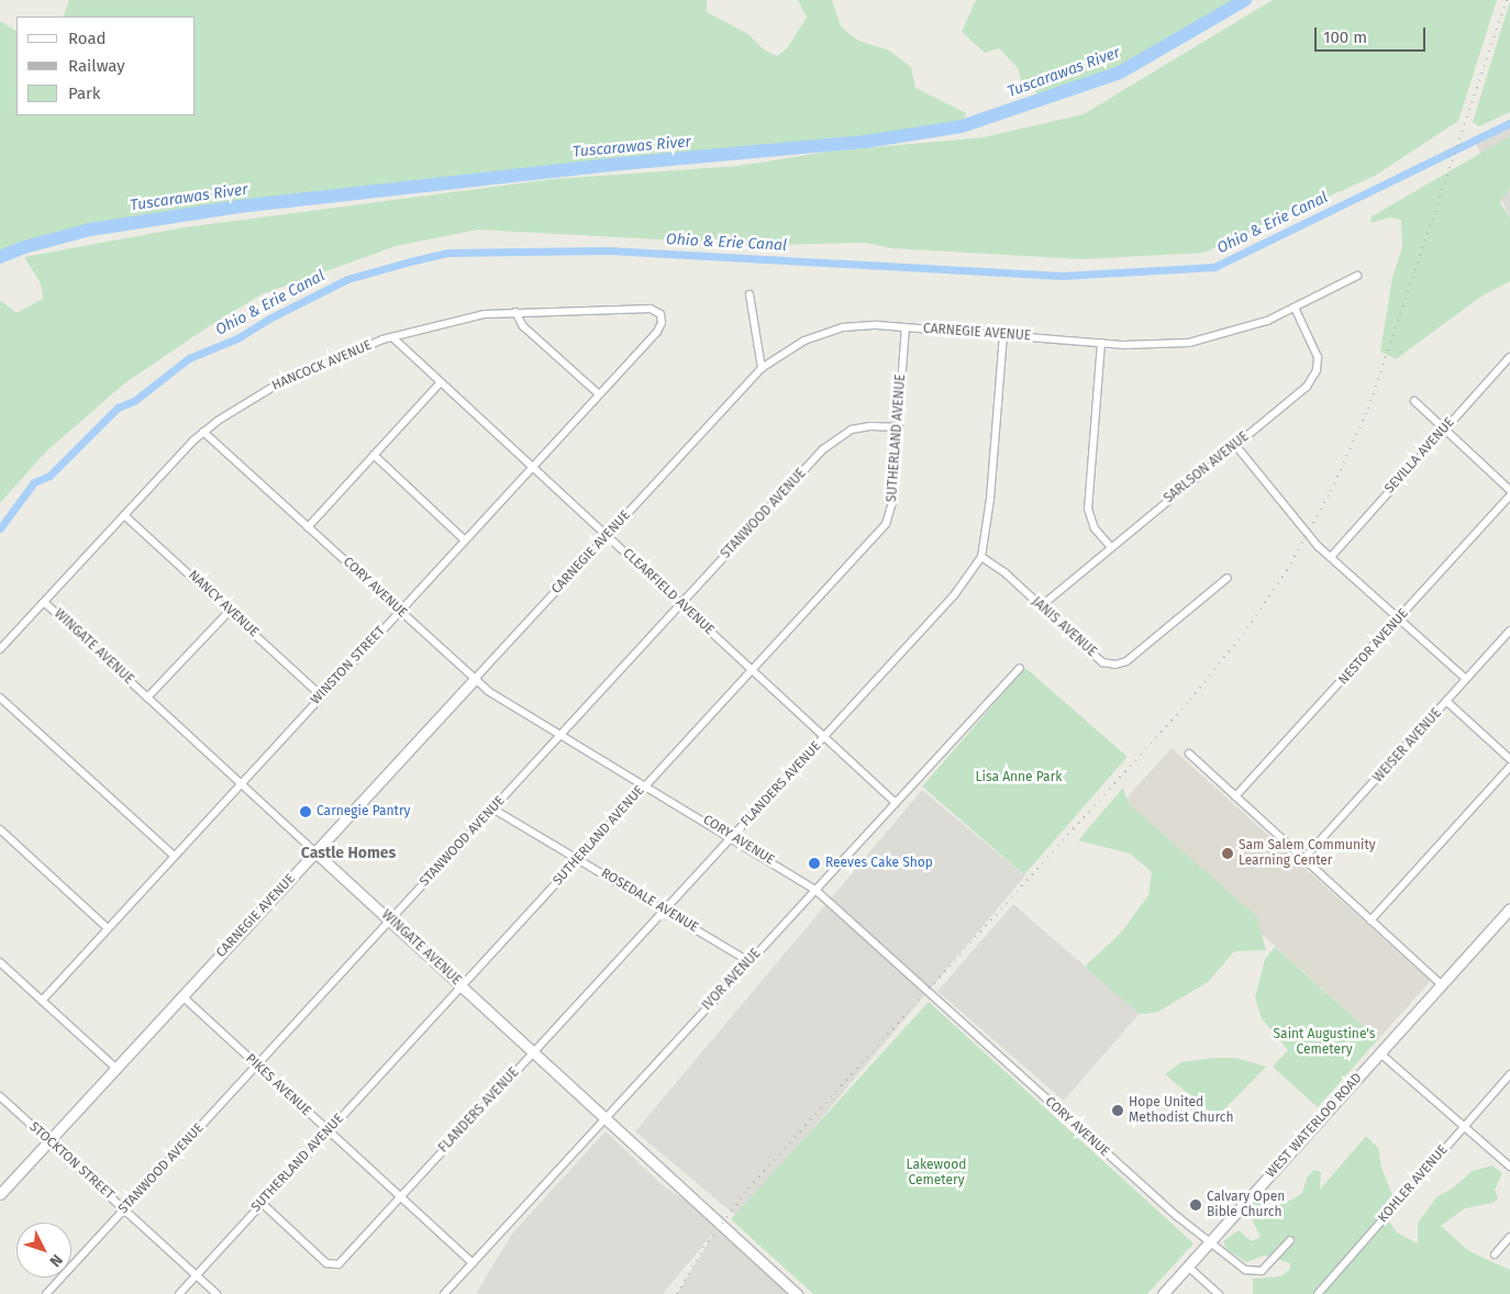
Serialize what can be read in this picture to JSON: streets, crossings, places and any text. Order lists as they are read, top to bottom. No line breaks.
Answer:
{"streets":{"street":["CARNEGIE AVENUE","HANCOCK AVENUE","SUTHERLAND AVENUE","SEVILLA AVENUE","SARLSON AVENUE","STANWOOD AVENUE","CORY AVENUE","CLEARFIELD AVENUE","NANCY AVENUE","JANIS AVENUE","WINGATE AVENUE","NESTOR AVENUE","WINSTON STREET","WEISER AVENUE","FLANDERS AVENUE","ROSEDALE AVENUE","IVOR AVENUE","PIKES AVENUE","WEST WATERLOO ROAD","STOCKTON STREET","KOHLER AVENUE"]},"crossings":[["CARNEGIE AVENUE","SUTHERLAND AVENUE"],["CARNEGIE AVENUE","SARLSON AVENUE"],["CARNEGIE AVENUE","CORY AVENUE"],["CARNEGIE AVENUE","CLEARFIELD AVENUE"],["CARNEGIE AVENUE","WINGATE AVENUE"],["CARNEGIE AVENUE","FLANDERS AVENUE"],["CARNEGIE AVENUE","PIKES AVENUE"],["CARNEGIE AVENUE","STOCKTON STREET"],["HANCOCK AVENUE","CORY AVENUE"],["HANCOCK AVENUE","CLEARFIELD AVENUE"],["HANCOCK AVENUE","NANCY AVENUE"],["HANCOCK AVENUE","WINGATE AVENUE"],["HANCOCK AVENUE","WINSTON STREET"],["SUTHERLAND AVENUE","STANWOOD AVENUE"],["SUTHERLAND AVENUE","CORY AVENUE"],["SUTHERLAND AVENUE","CLEARFIELD AVENUE"],["SUTHERLAND AVENUE","WINGATE AVENUE"],["SUTHERLAND AVENUE","FLANDERS AVENUE"],["SUTHERLAND AVENUE","ROSEDALE AVENUE"],["SUTHERLAND AVENUE","PIKES AVENUE"],["SUTHERLAND AVENUE","STOCKTON STREET"],["SARLSON AVENUE","JANIS AVENUE"],["STANWOOD AVENUE","CORY AVENUE"],["STANWOOD AVENUE","CLEARFIELD AVENUE"],["STANWOOD AVENUE","WINGATE AVENUE"],["STANWOOD AVENUE","ROSEDALE AVENUE"],["STANWOOD AVENUE","PIKES AVENUE"],["STANWOOD AVENUE","STOCKTON STREET"],["CORY AVENUE","WINSTON STREET"],["CORY AVENUE","FLANDERS AVENUE"],["CORY AVENUE","IVOR AVENUE"],["CORY AVENUE","WEST WATERLOO ROAD"],["CLEARFIELD AVENUE","WINSTON STREET"],["CLEARFIELD AVENUE","FLANDERS AVENUE"],["CLEARFIELD AVENUE","IVOR AVENUE"],["NANCY AVENUE","WINSTON STREET"],["JANIS AVENUE","FLANDERS AVENUE"],["WINGATE AVENUE","WINSTON STREET"],["WINGATE AVENUE","FLANDERS AVENUE"],["WINGATE AVENUE","IVOR AVENUE"],["FLANDERS AVENUE","ROSEDALE AVENUE"],["FLANDERS AVENUE","PIKES AVENUE"],["ROSEDALE AVENUE","IVOR AVENUE"],["IVOR AVENUE","PIKES AVENUE"]],"districts":["Castle Homes"],"water":["Tuscarawas River","Ohio & Erie Canal"],"parks":["Lisa Anne Park","Saint Augustine's Cemetery","Lakewood Cemetery"],"places":["Carnegie Pantry","Sam Salem Community Learning Center","Reeves Cake Shop","Hope United Methodist Church","Calvary Open Bible Church"],"legend":["Road","Railway","Park"],"scale_bar":"100 m","north":"bottom right"}
